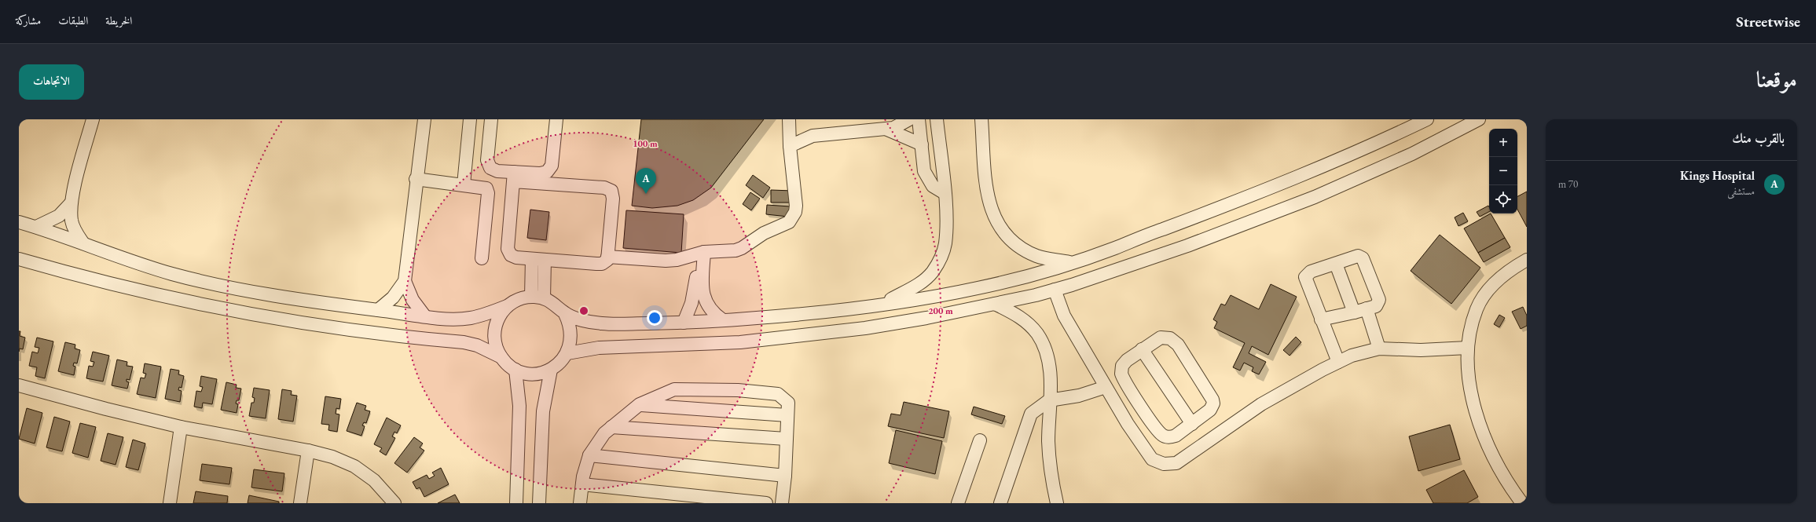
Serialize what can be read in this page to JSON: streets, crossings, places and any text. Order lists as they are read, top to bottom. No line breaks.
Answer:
{"page":{"header":"Streetwise","nav":["الخريطة","الطبقات","مشاركة"],"title":"موقعنا","buttons":"الاتجاهات","heading":"بالقرب منك","map_buttons":["+","−"],"list":[{"mark":"A","name":"Kings Hospital","note":"مستشفى","value":"70 m"}],"pins":"A"},"rings":["100 m","200 m"]}
